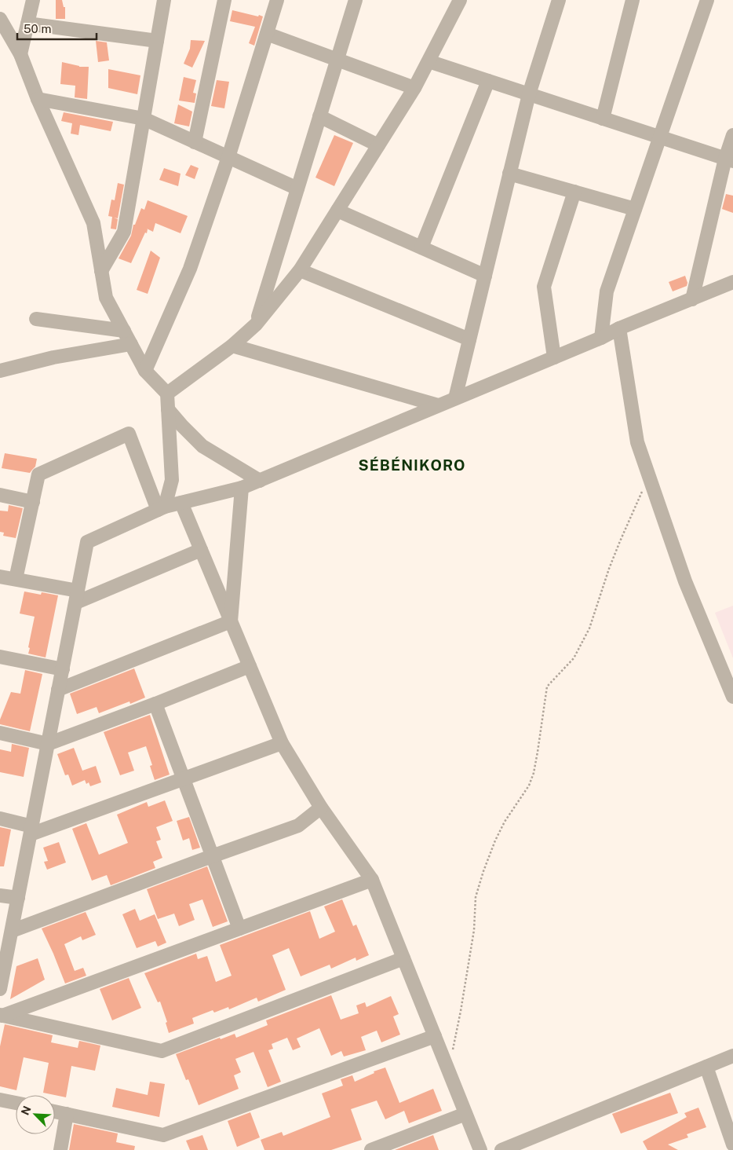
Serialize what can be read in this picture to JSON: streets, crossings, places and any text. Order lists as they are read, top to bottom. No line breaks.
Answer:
{"districts":["SÉBÉNIKORO"],"scale_bar":"50 m","north":"top left"}
